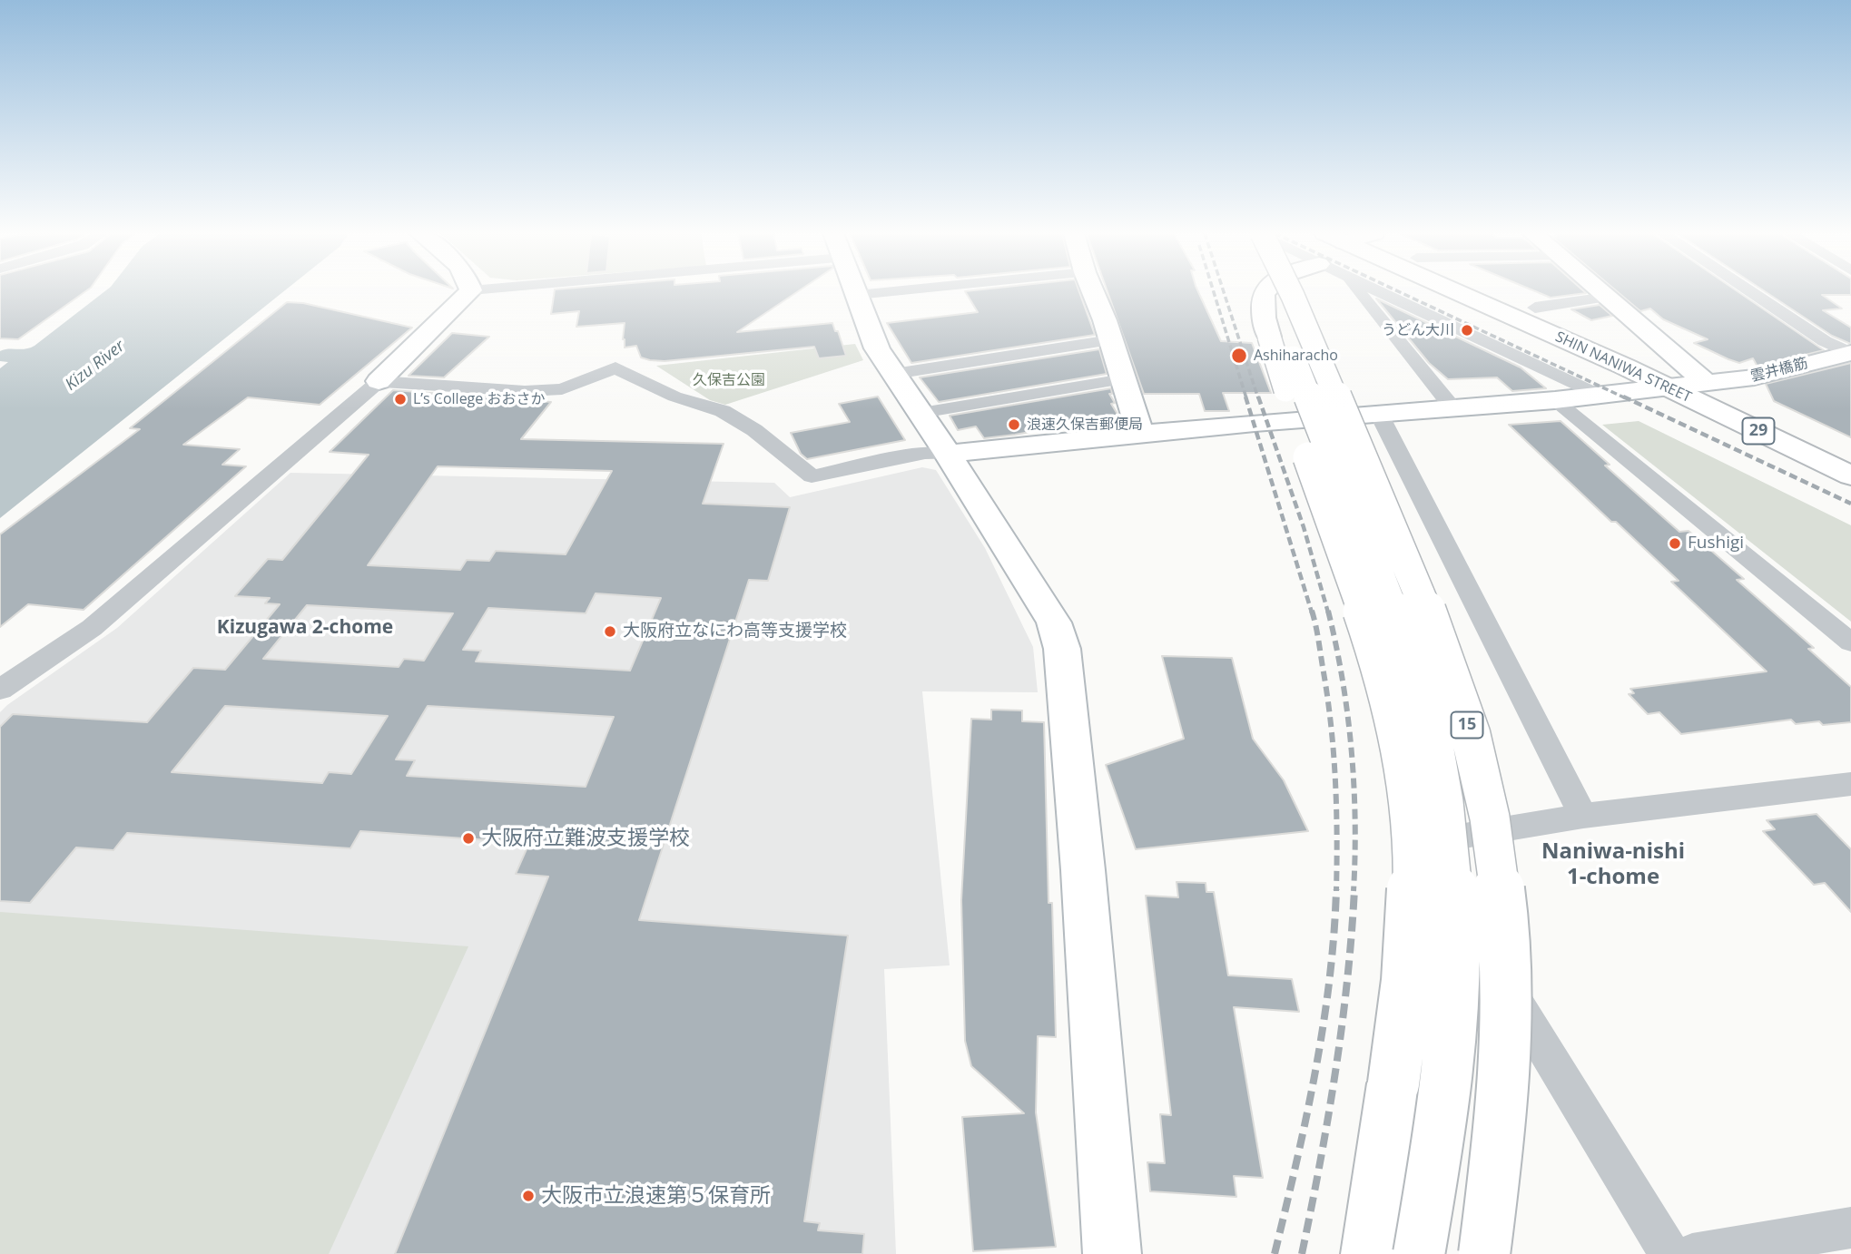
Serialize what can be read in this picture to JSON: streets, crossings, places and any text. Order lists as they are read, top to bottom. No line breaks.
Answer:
{"streets":{"main road":["SHIN NANIWA STREET","雲井橋筋","29","15"]},"crossings":[["SHIN NANIWA STREET","雲井橋筋"]],"districts":["Kizugawa 2-chome","Naniwa-nishi 1-chome"],"water":["Kizu River"],"parks":["久保吉公園"],"places":["うどん大川","Ashiharacho","L’s College おおさか","浪速久保吉郵便局","Fushigi","大阪府立なにわ高等支援学校","大阪府立難波支援学校","大阪市立浪速第５保育所"]}
